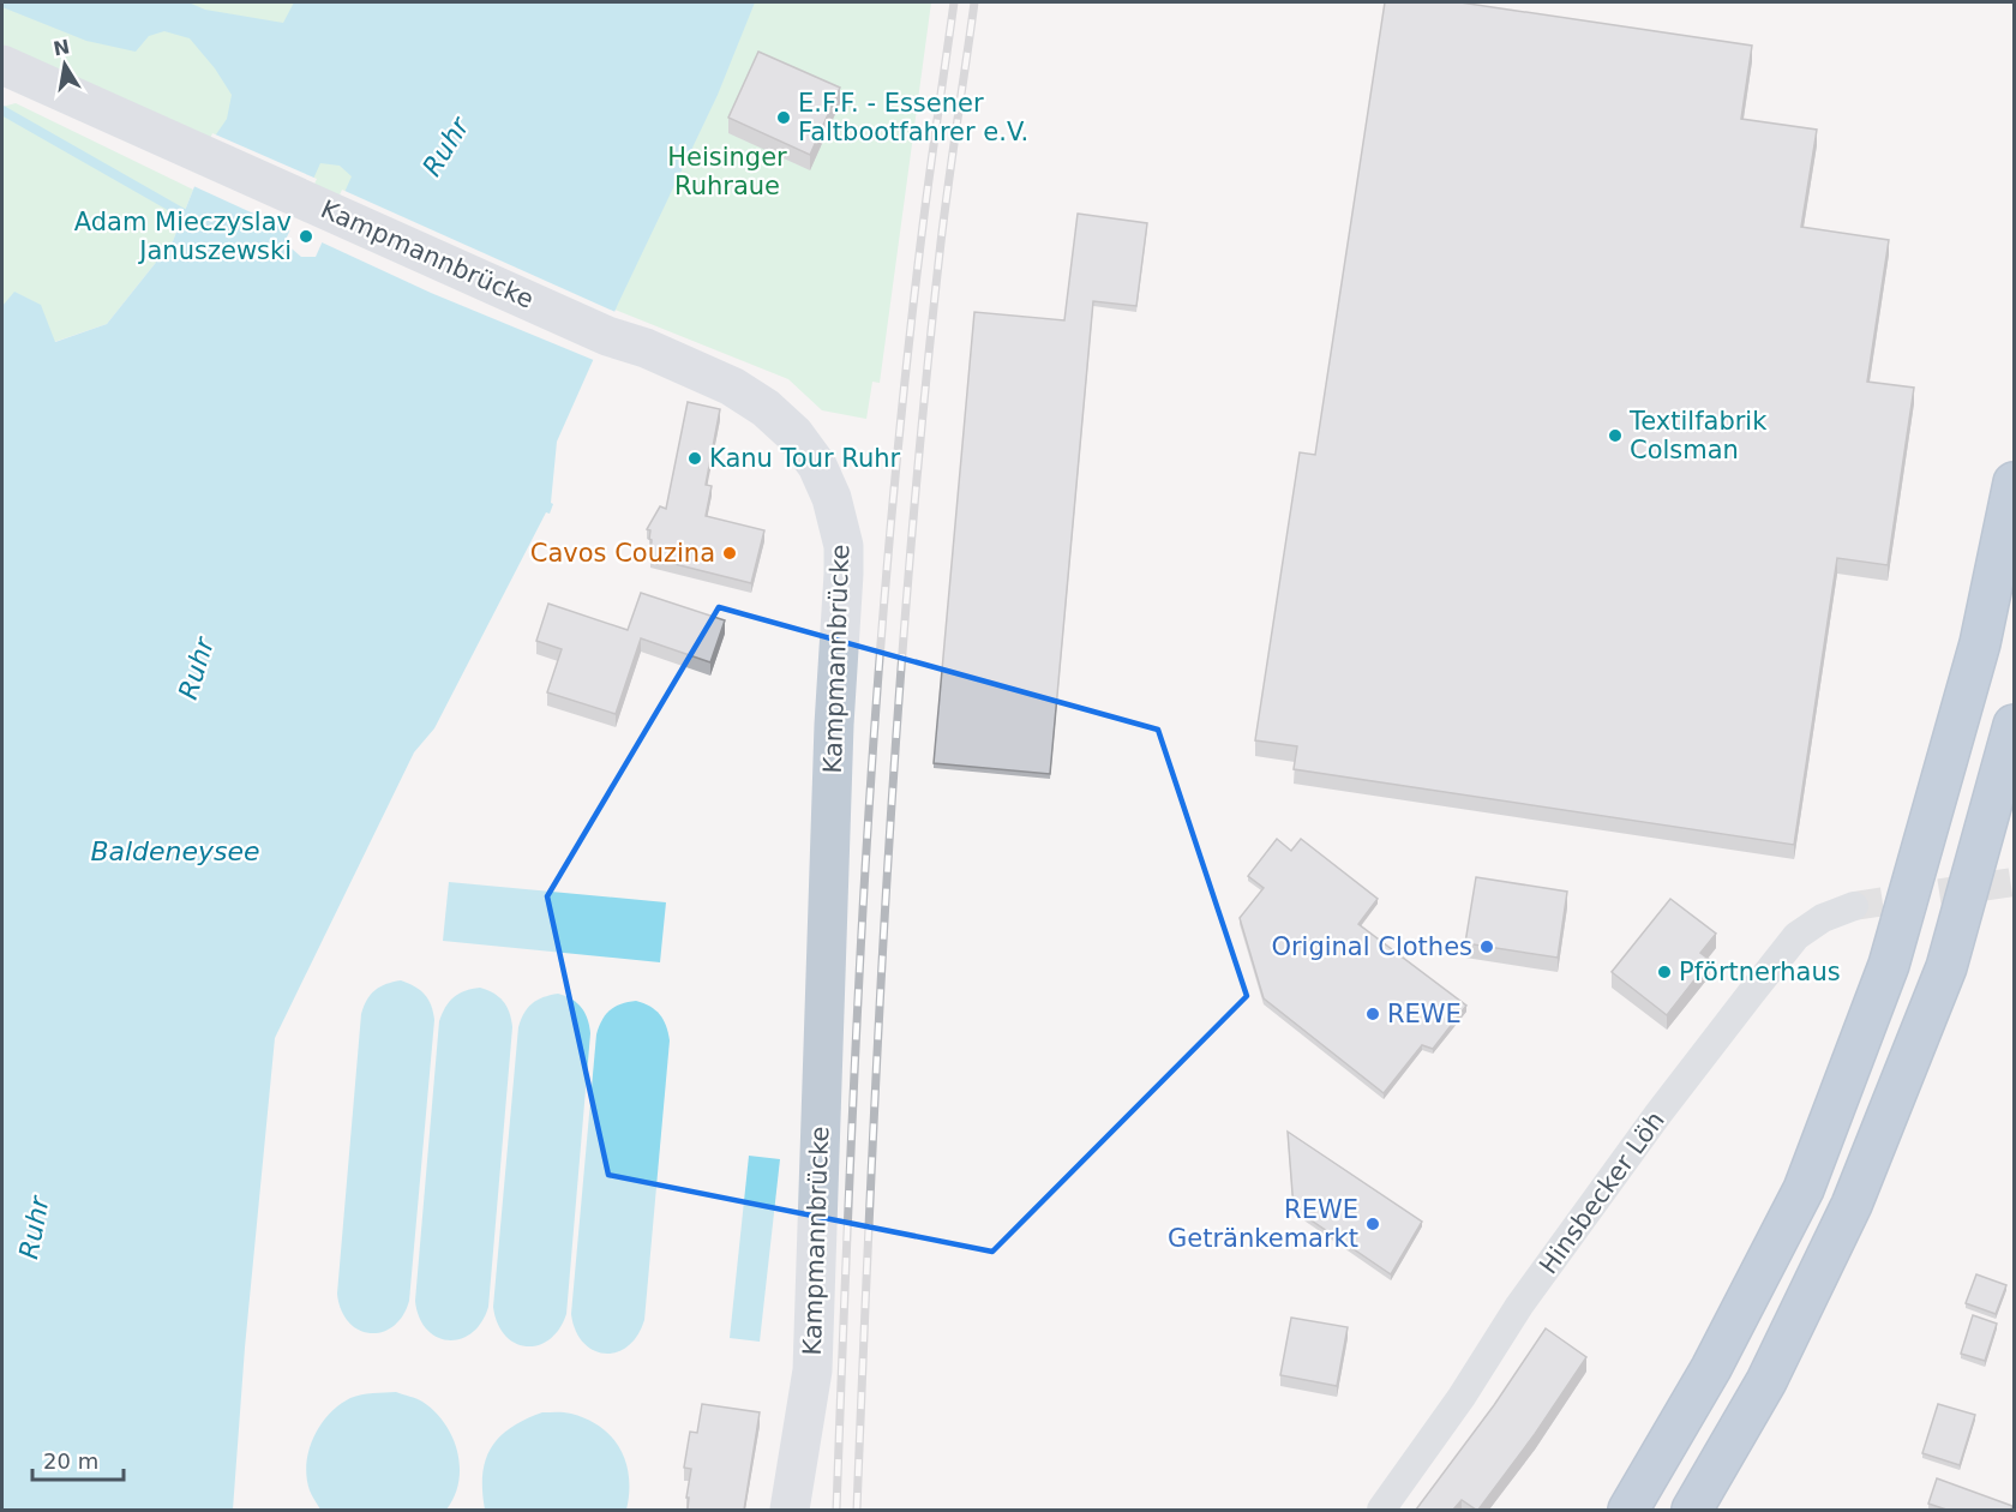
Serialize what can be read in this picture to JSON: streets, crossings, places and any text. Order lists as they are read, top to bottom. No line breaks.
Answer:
{"streets":{"street":["Kampmannbrücke","Hinsbecker Löh"]},"water":["Ruhr","Baldeneysee"],"parks":["Heisinger Ruhraue"],"places":["E.F.F. - Essener Faltbootfahrer e.V.","Adam Mieczyslav Januszewski","Textilfabrik Colsman","Kanu Tour Ruhr","Cavos Couzina","Original Clothes","Pförtnerhaus","REWE","REWE Getränkemarkt"],"scale_bar":"20 m","north":"top"}
